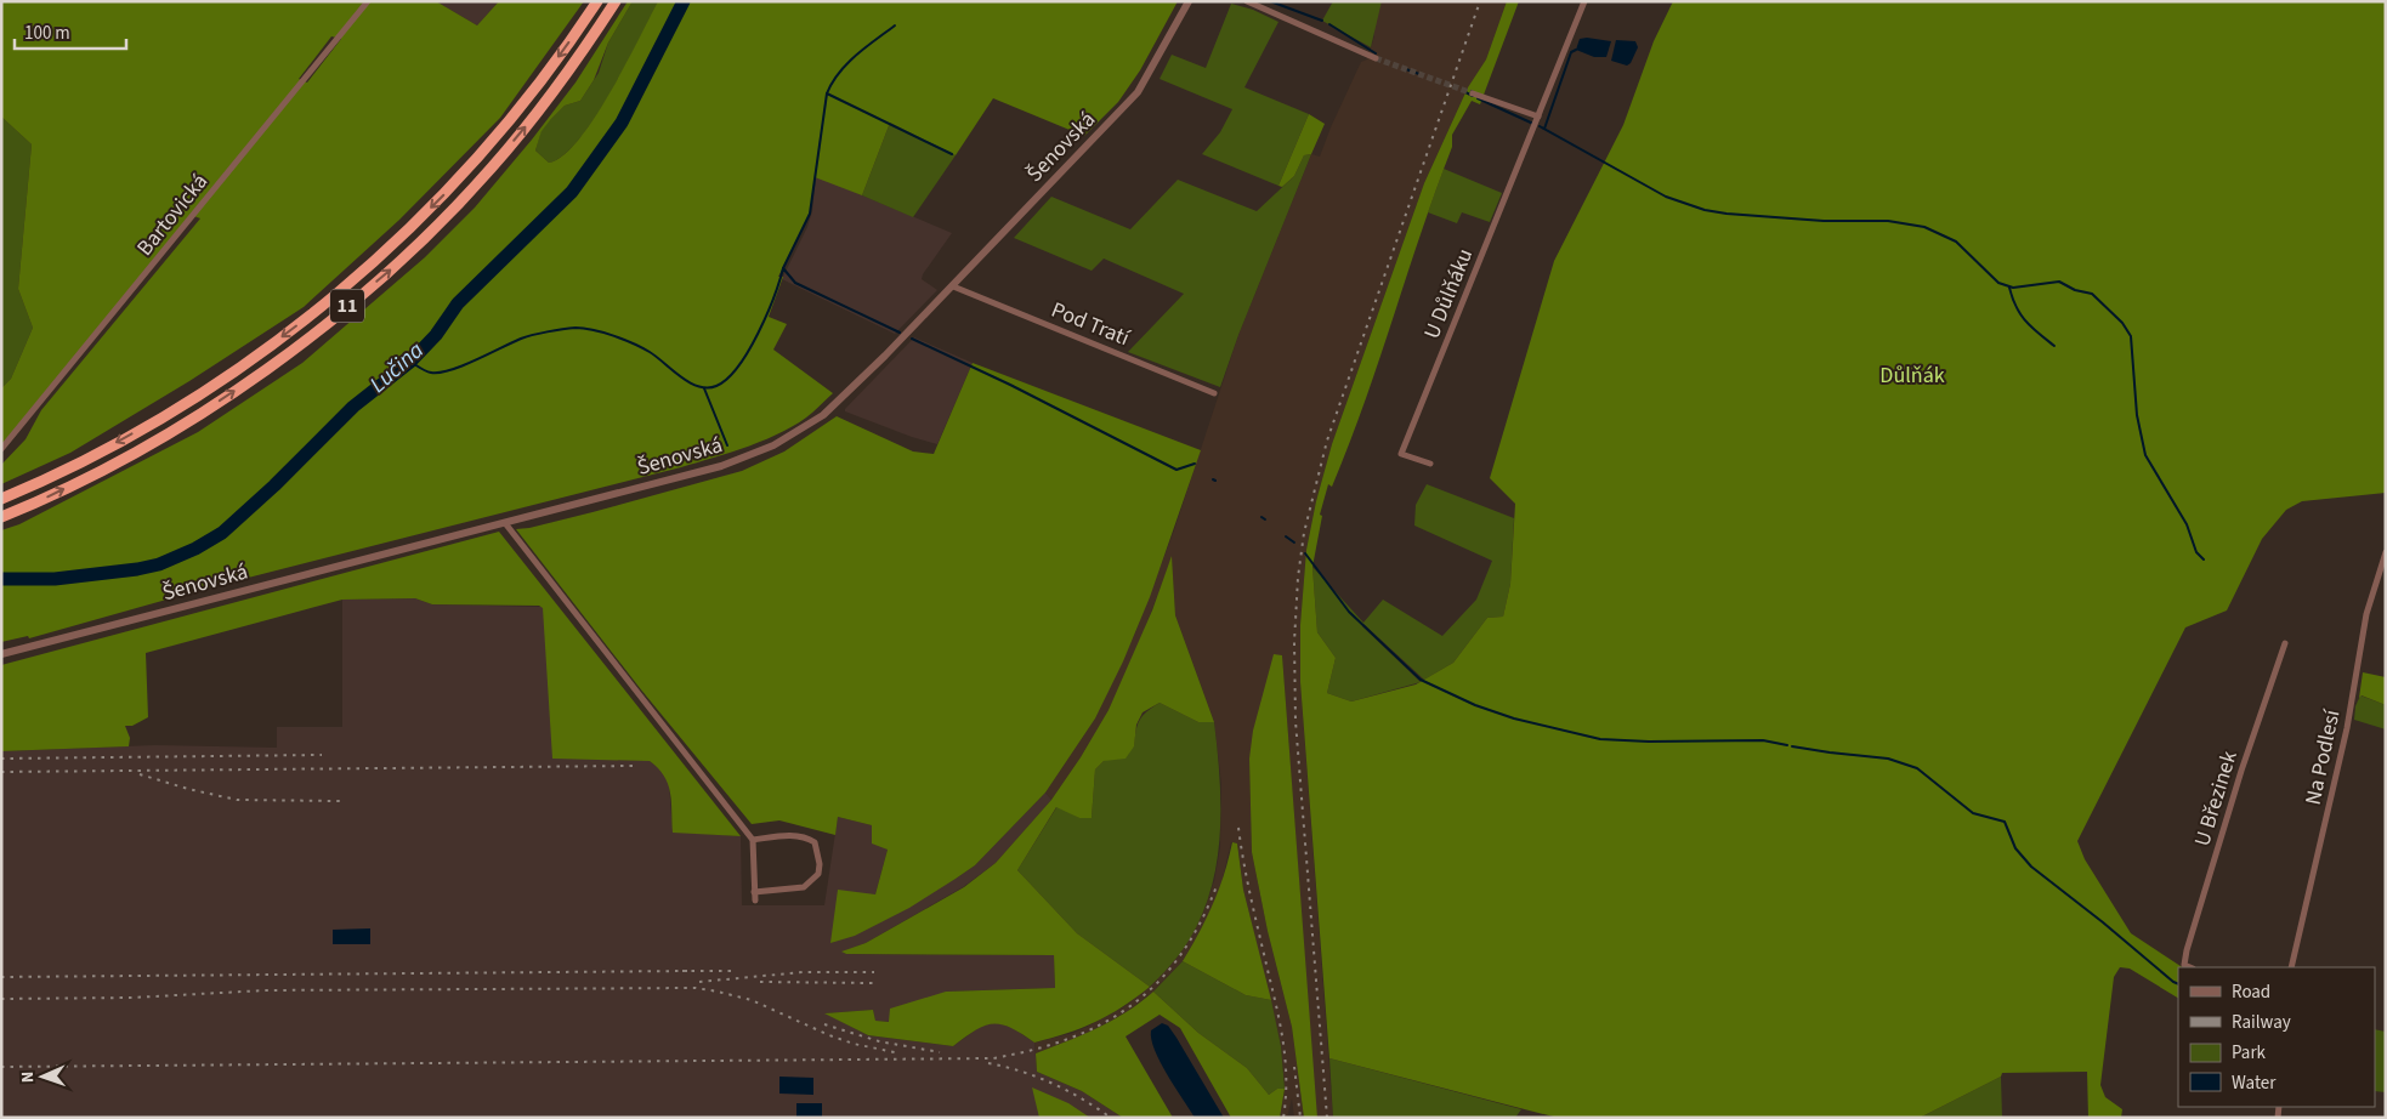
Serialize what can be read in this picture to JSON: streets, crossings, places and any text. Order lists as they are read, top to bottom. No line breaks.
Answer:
{"streets":{"highway":["11"],"street":["Šenovská","Bartovická","U Důlňáku","Pod Tratí","Na Podlesí","U Březinek"]},"crossings":[["Šenovská","Pod Tratí"]],"water":["Lučina"],"parks":["Důlňák"],"legend":["Road","Railway","Park","Water"],"scale_bar":"100 m","north":"left"}
